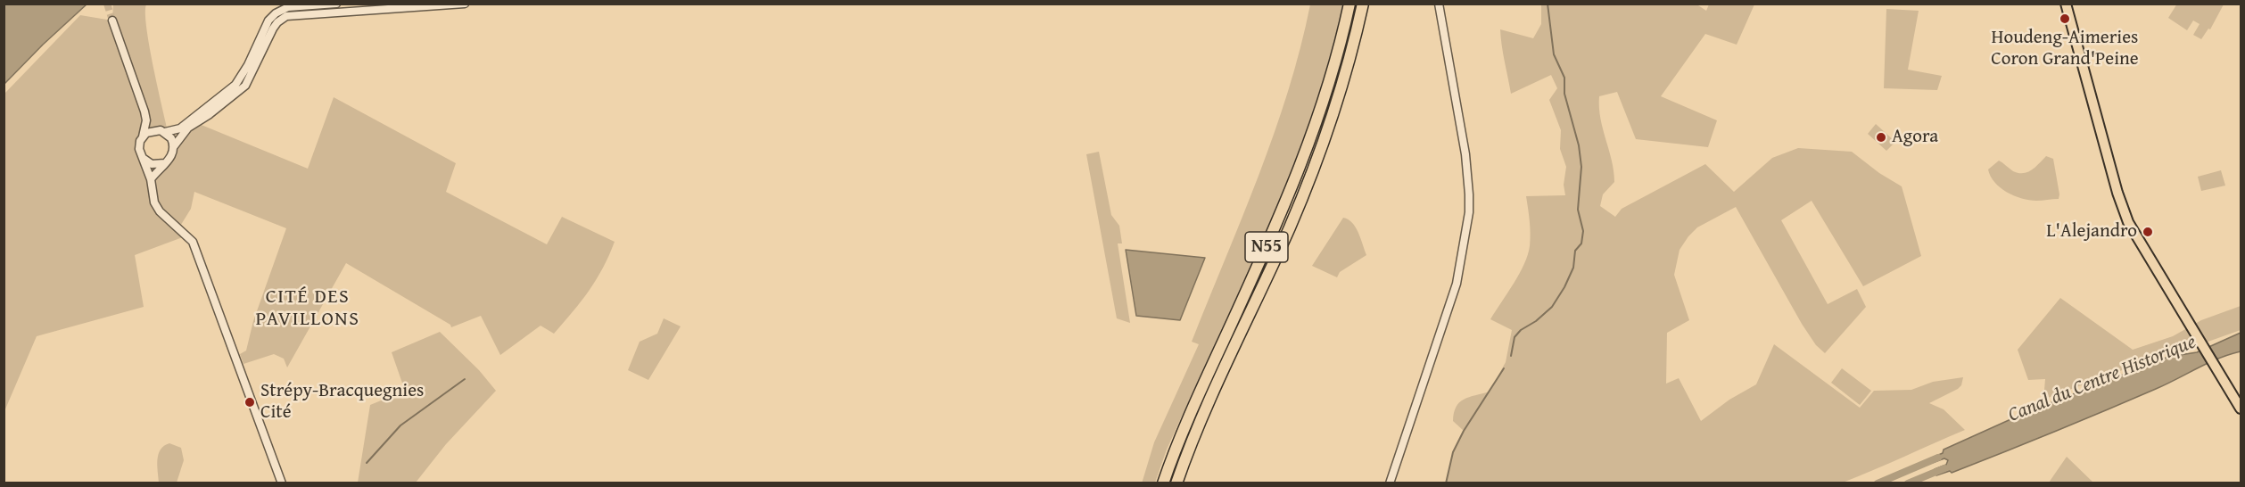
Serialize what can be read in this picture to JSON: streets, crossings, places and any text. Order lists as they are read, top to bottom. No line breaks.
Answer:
{"streets":{"highway":["N55"]},"districts":["CITÉ DES PAVILLONS"],"water":["Canal du Centre Historique"],"places":["Houdeng-Aimeries Coron Grand'Peine","Agora","L'Alejandro","Strépy-Bracquegnies Cité"]}
